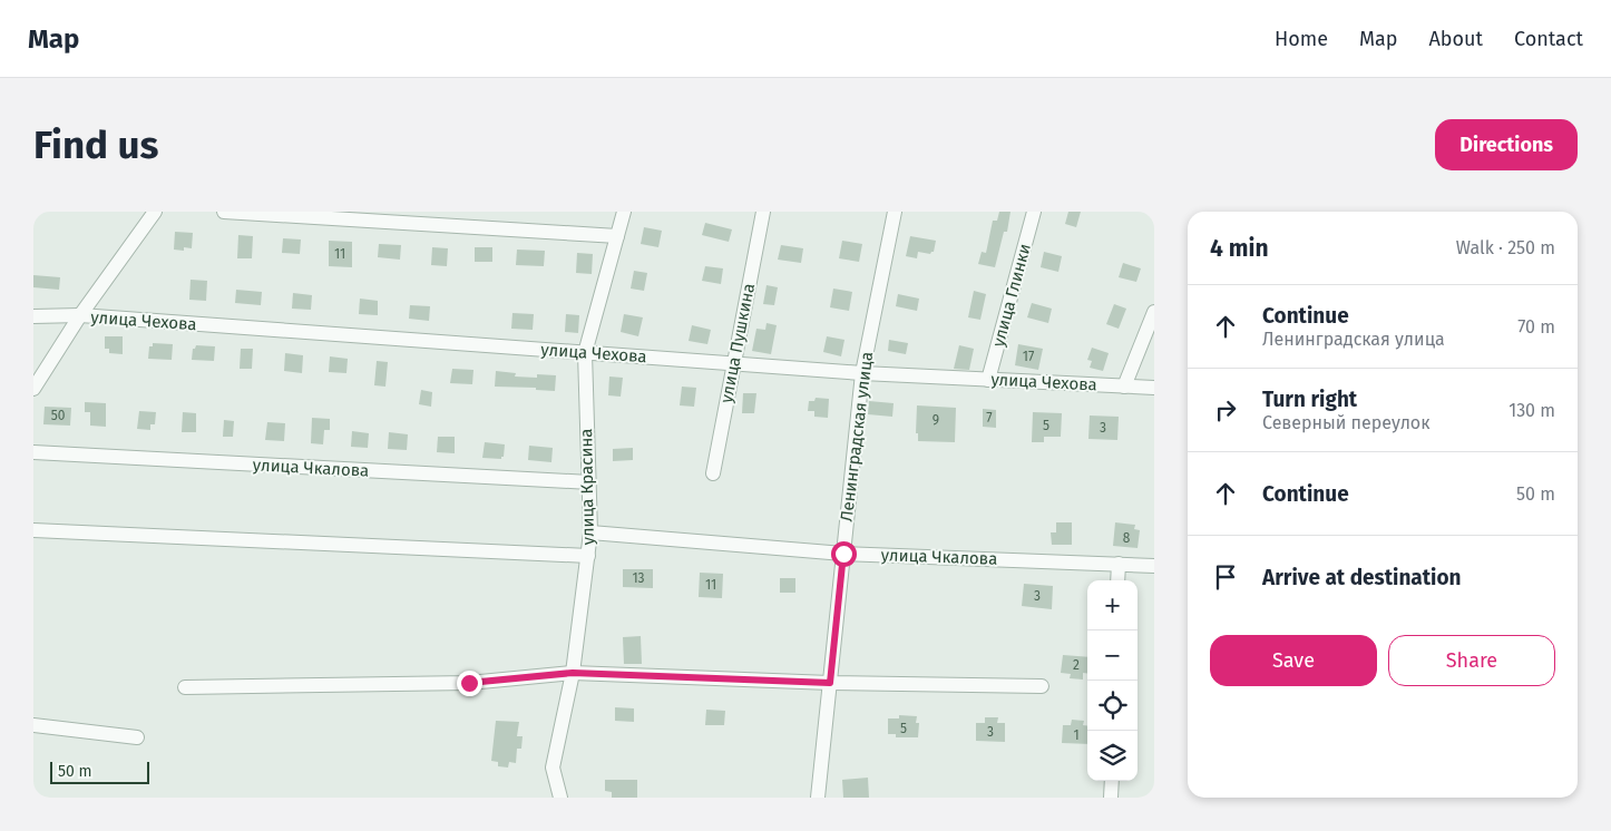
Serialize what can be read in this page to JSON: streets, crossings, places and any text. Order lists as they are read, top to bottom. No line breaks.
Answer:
{"streets":{"street":["улица Глинки","улица Чехова","улица Пушкина","Ленинградская улица","улица Чкалова","улица Красина"]},"crossings":[["улица Глинки","улица Чехова"],["улица Чехова","улица Пушкина"],["улица Чехова","Ленинградская улица"],["улица Чехова","улица Красина"],["Ленинградская улица","улица Чкалова"],["улица Чкалова","улица Красина"]],"house_numbers":["11","17","50","7","9","5","3","8","13","11","3","2","5","3","1"],"scale_bar":"50 m","page":{"header":"Map","nav":["Home","Map","About","Contact"],"buttons":["Directions",["Save","Share"]],"title":"Find us","heading":["4 min","Walk · 250 m"],"list":[["Continue","Ленинградская улица","70 m"],["Turn right","Северный переулок","130 m"],["Continue","50 m"],"Arrive at destination"],"map_buttons":["+","−"],"scale":"50 m"}}
